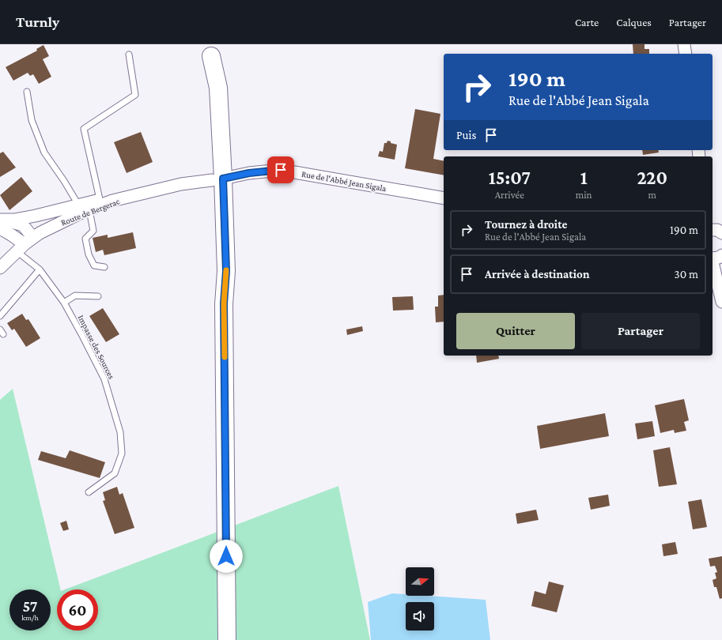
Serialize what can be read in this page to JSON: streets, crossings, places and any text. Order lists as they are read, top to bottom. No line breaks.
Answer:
{"streets":{"street":["Rue de l'Abbé Jean Sigala","Route de Bergerac"],"lane":["Impasse des Sources"]},"crossings":[["Rue de l'Abbé Jean Sigala","Route de Bergerac"],["Route de Bergerac","Impasse des Sources"]],"north":"right","page":{"header":"Turnly","nav":["Carte","Calques","Partager"],"turn":["190 m","Rue de l'Abbé Jean Sigala"],"then":"Puis","eta":["15:07","Arrivée","1","min","220","m"],"list":[{"name":"Tournez à droite","note":"Rue de l'Abbé Jean Sigala","value":"190 m"},{"name":"Arrivée à destination","value":"30 m"}],"buttons":["Quitter","Partager"],"speed":"57 km/h","limit":"60"}}
